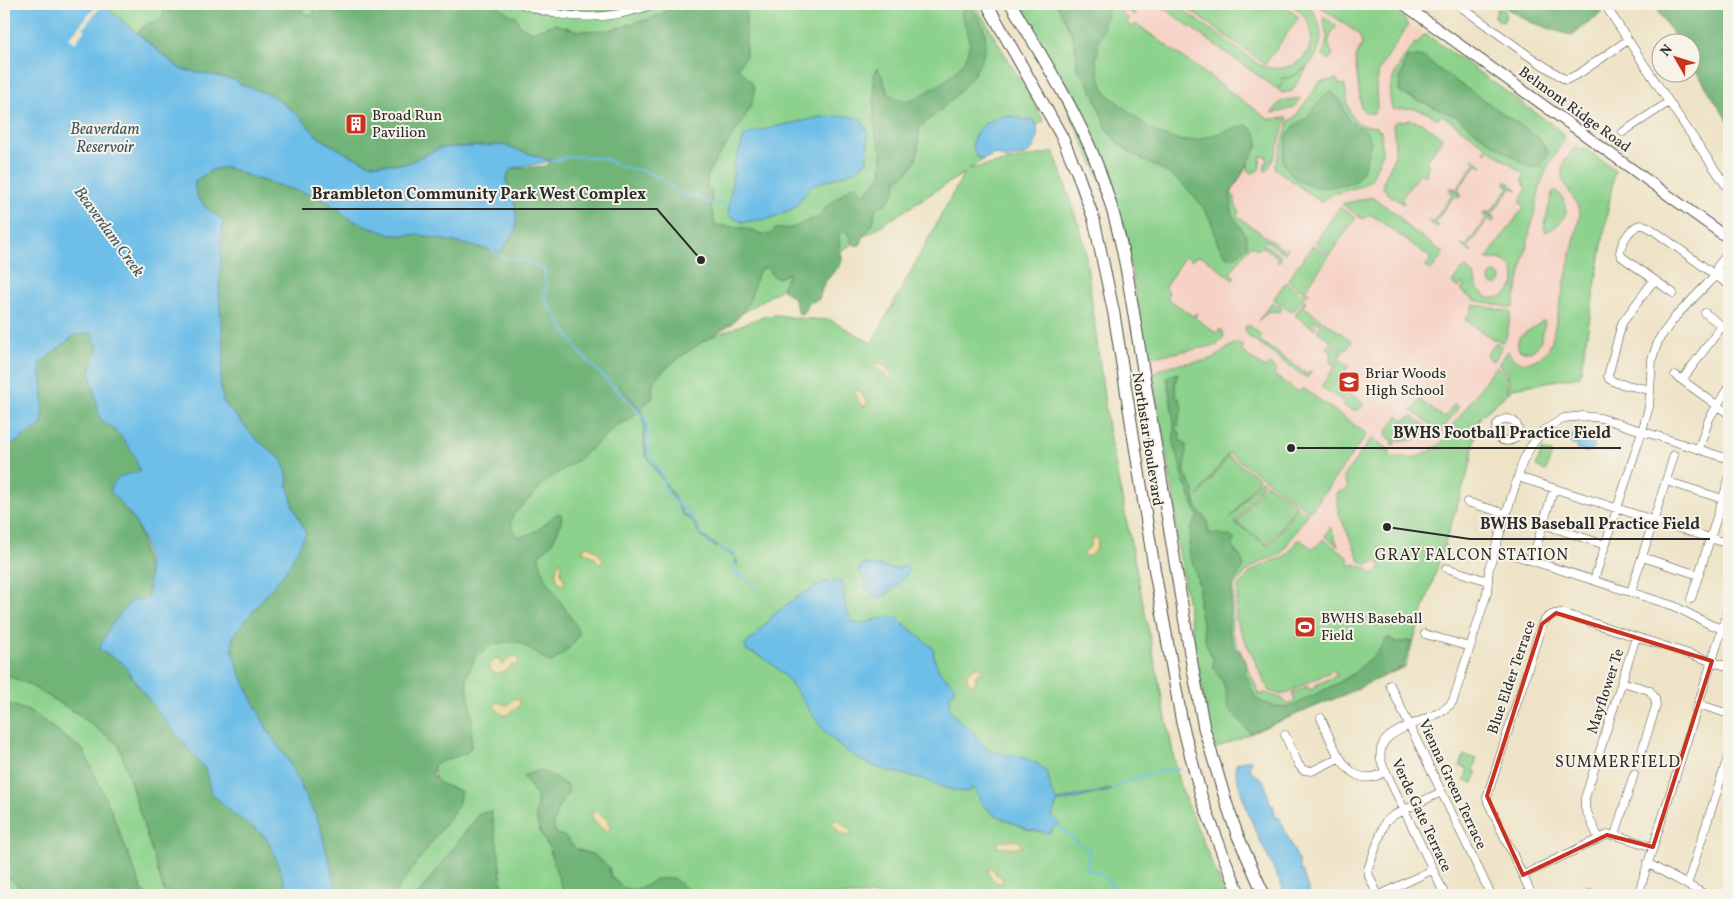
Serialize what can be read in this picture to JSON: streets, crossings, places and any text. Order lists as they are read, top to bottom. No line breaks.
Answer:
{"streets":{"main road":["Belmont Ridge Road","Northstar Boulevard"],"street":["Blue Elder Terrace","Mayflower Te","Vienna Green Terrace","Verde Gate Terrace"]},"crossings":[["Blue Elder Terrace","Mayflower Te"],["Vienna Green Terrace","Verde Gate Terrace"]],"districts":["GRAY FALCON STATION","SUMMERFIELD"],"water":["Beaverdam Reservoir","Beaverdam Creek"],"places":{"building":["Broad Run Pavilion"],"other":["Brambleton Community Park West Complex","BWHS Football Practice Field","BWHS Baseball Practice Field"],"school or university":["Briar Woods High School"],"sports":["BWHS Baseball Field"]},"north":"top left"}
